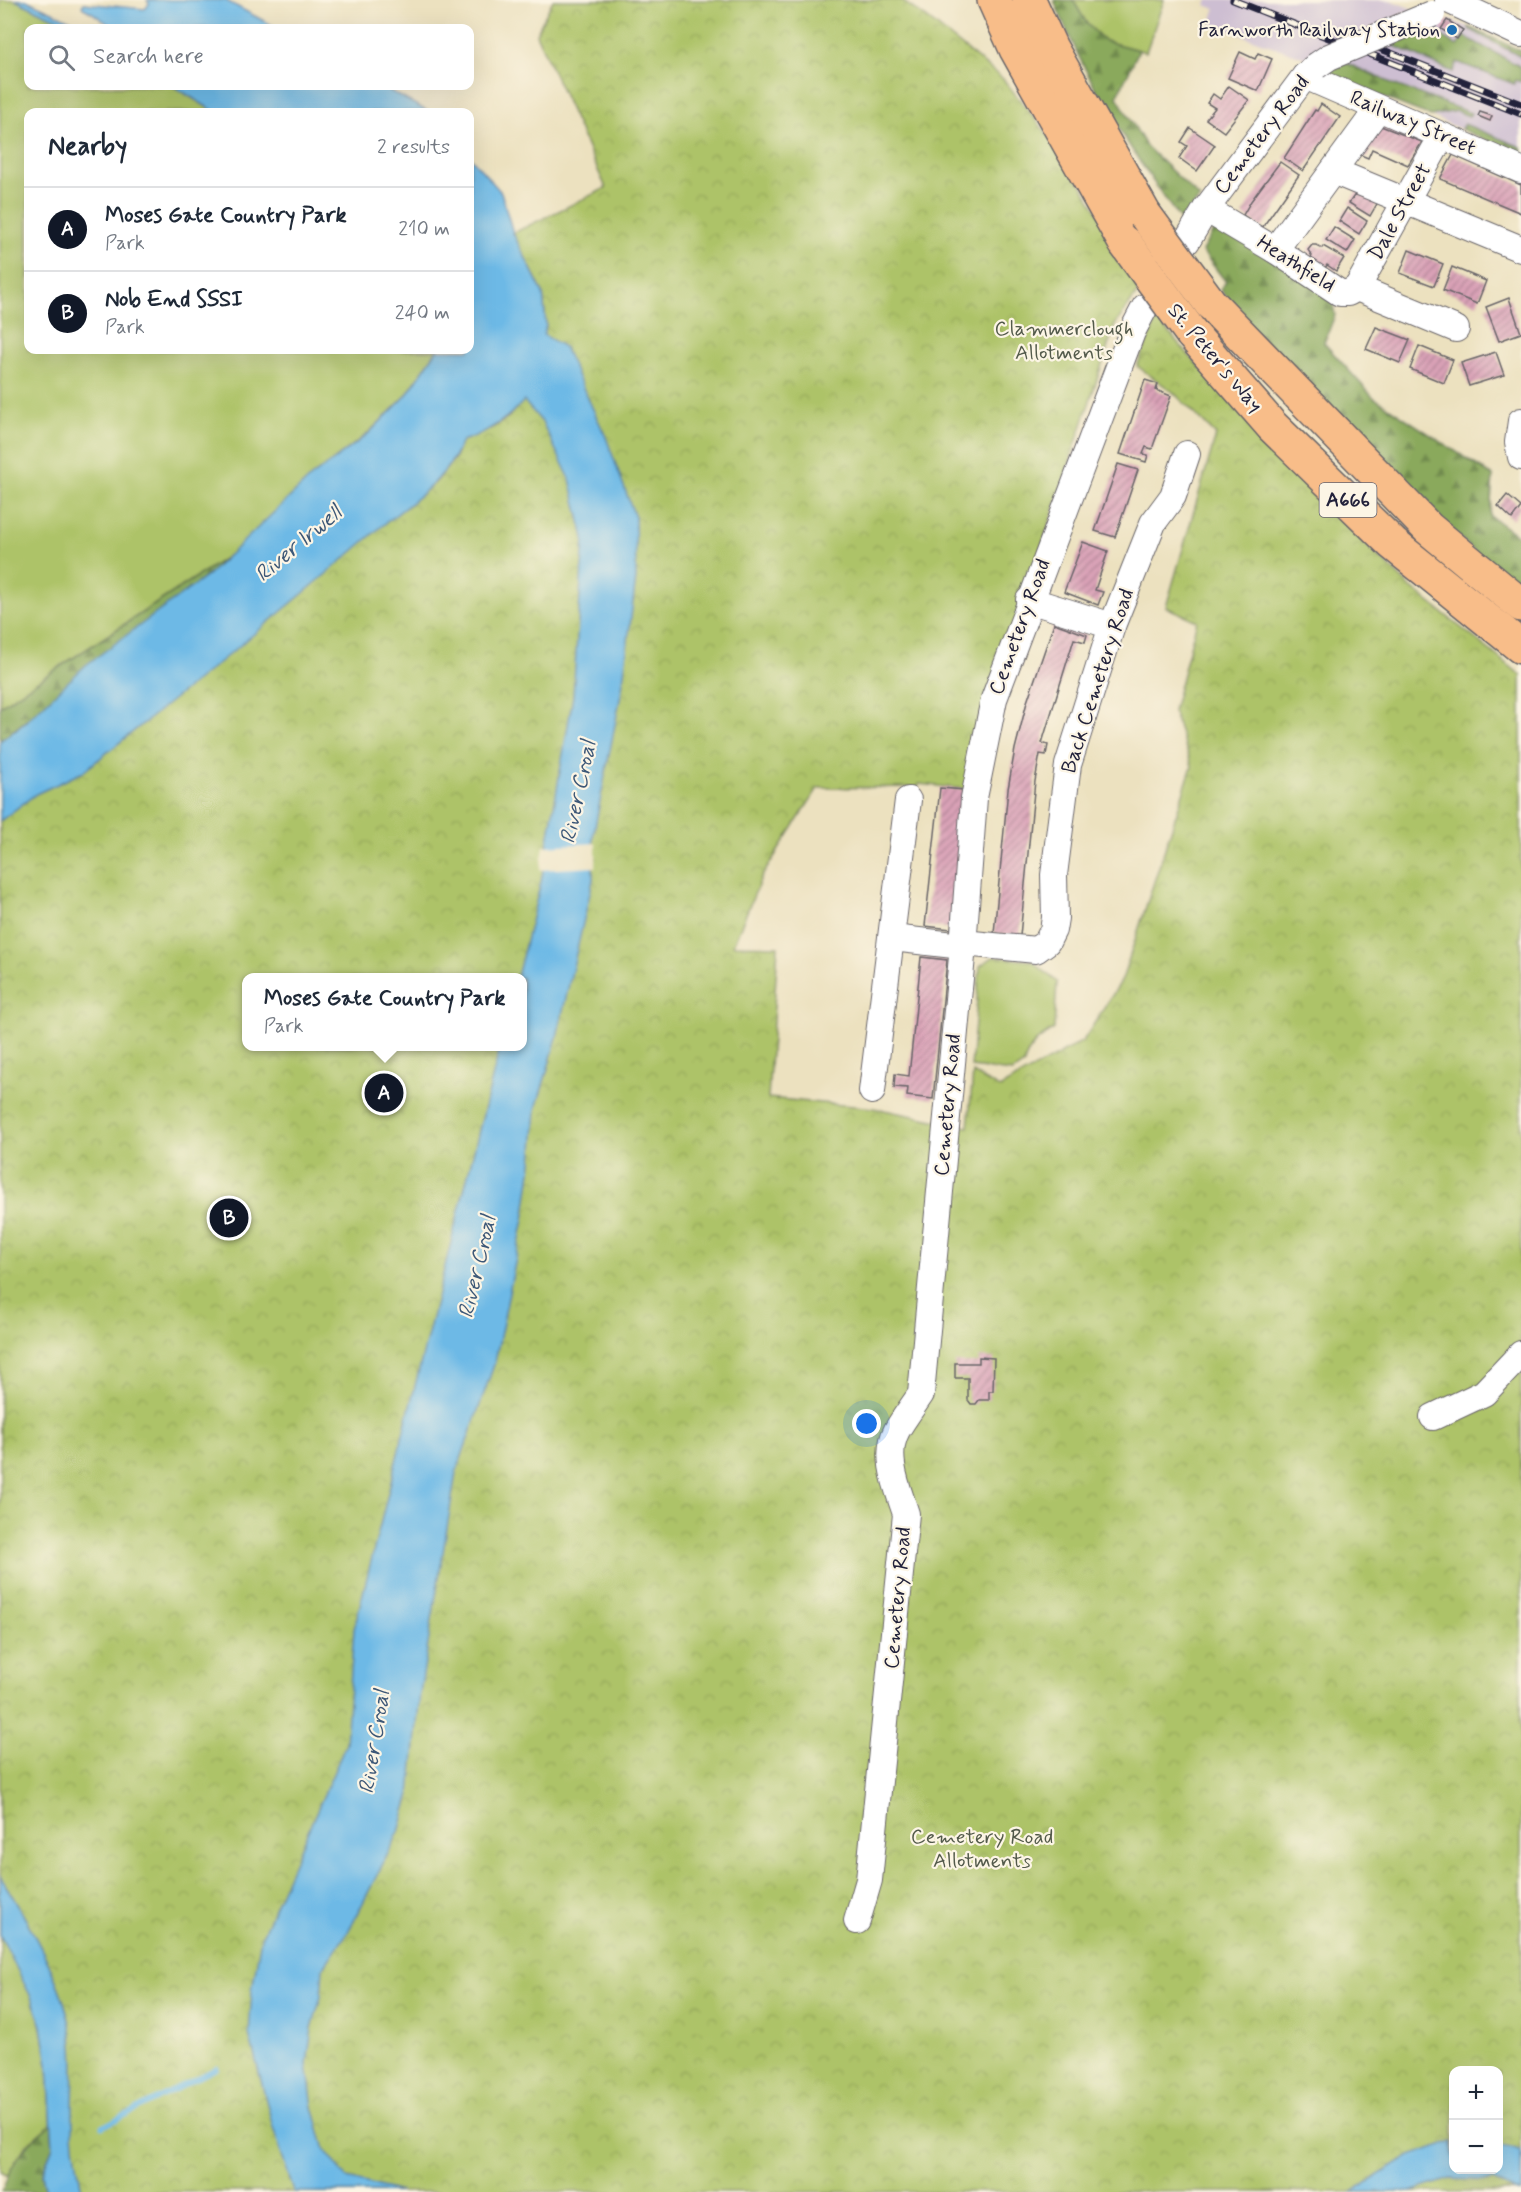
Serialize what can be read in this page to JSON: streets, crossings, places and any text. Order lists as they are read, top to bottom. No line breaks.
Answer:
{"streets":{"highway":["St. Peter's Way","A666"],"street":["Railway Street","Cemetery Road","Dale Street","Heathfield","Back Cemetery Road"]},"crossings":[["Railway Street","Cemetery Road"],["Railway Street","Dale Street"],["Cemetery Road","Heathfield"],["Cemetery Road","Back Cemetery Road"],["Dale Street","Heathfield"]],"water":["River Irwell","River Croal"],"parks":["Clammerclough Allotments","Cemetery Road Allotments"],"places":["Farnworth Railway Station"],"page":{"search":"Search here","heading":["Nearby","2 results"],"list":[{"mark":"A","name":"Moses Gate Country Park","note":"Park","value":"210 m"},{"mark":"B","name":"Nob End SSSI","note":"Park","value":"240 m"}],"popup":["Moses Gate Country Park","Park"],"pins":["A","B"],"map_buttons":["+","−"]}}
